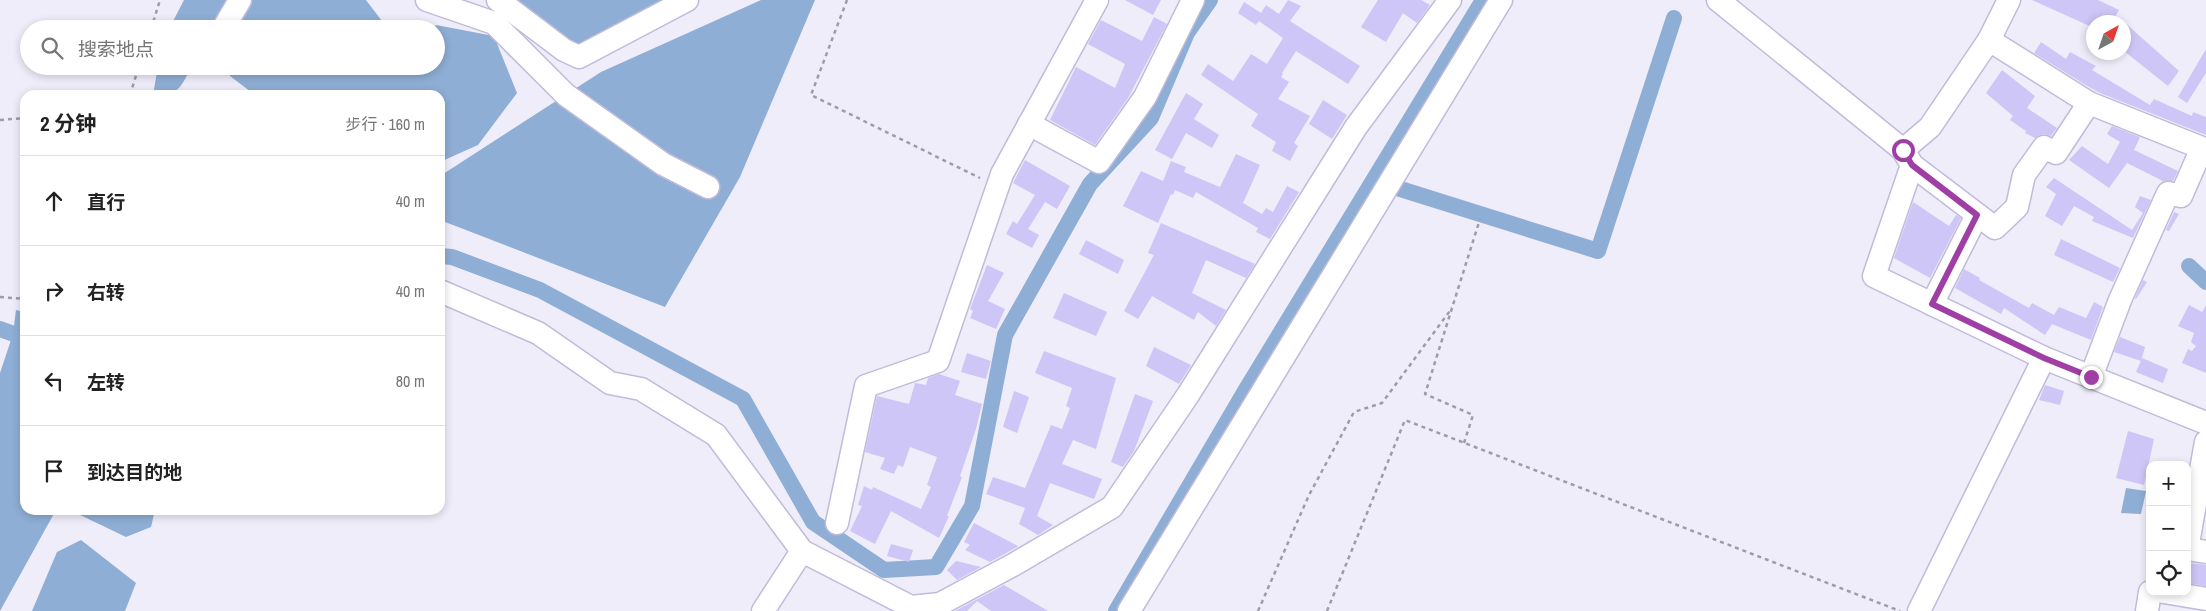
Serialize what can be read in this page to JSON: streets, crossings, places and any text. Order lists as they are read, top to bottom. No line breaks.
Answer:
{"north":"top right","page":{"search":"搜索地点","heading":["2 分钟","步行 · 160 m"],"list":[["直行","40 m"],["右转","40 m"],["左转","80 m"],"到达目的地"],"map_buttons":["+","−"]}}
